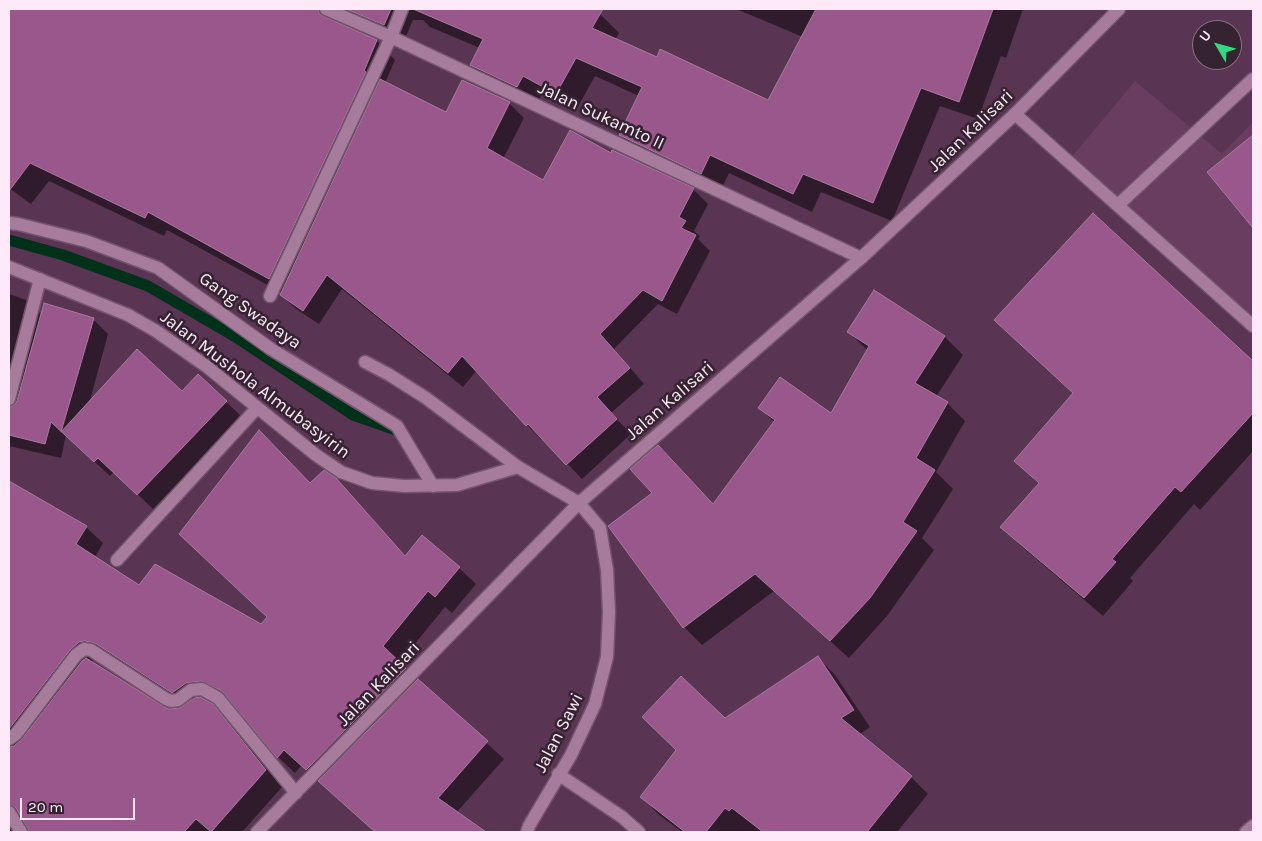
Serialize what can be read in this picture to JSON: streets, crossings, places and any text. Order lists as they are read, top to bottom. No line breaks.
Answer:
{"streets":{"street":["Jalan Sukamto II","Jalan Kalisari","Gang Swadaya","Jalan Mushola Almubasyirin","Jalan Sawi"]},"crossings":[["Jalan Sukamto II","Jalan Kalisari"],["Jalan Kalisari","Jalan Sawi"],["Gang Swadaya","Jalan Mushola Almubasyirin"]],"scale_bar":"20 m","north":"top left"}
